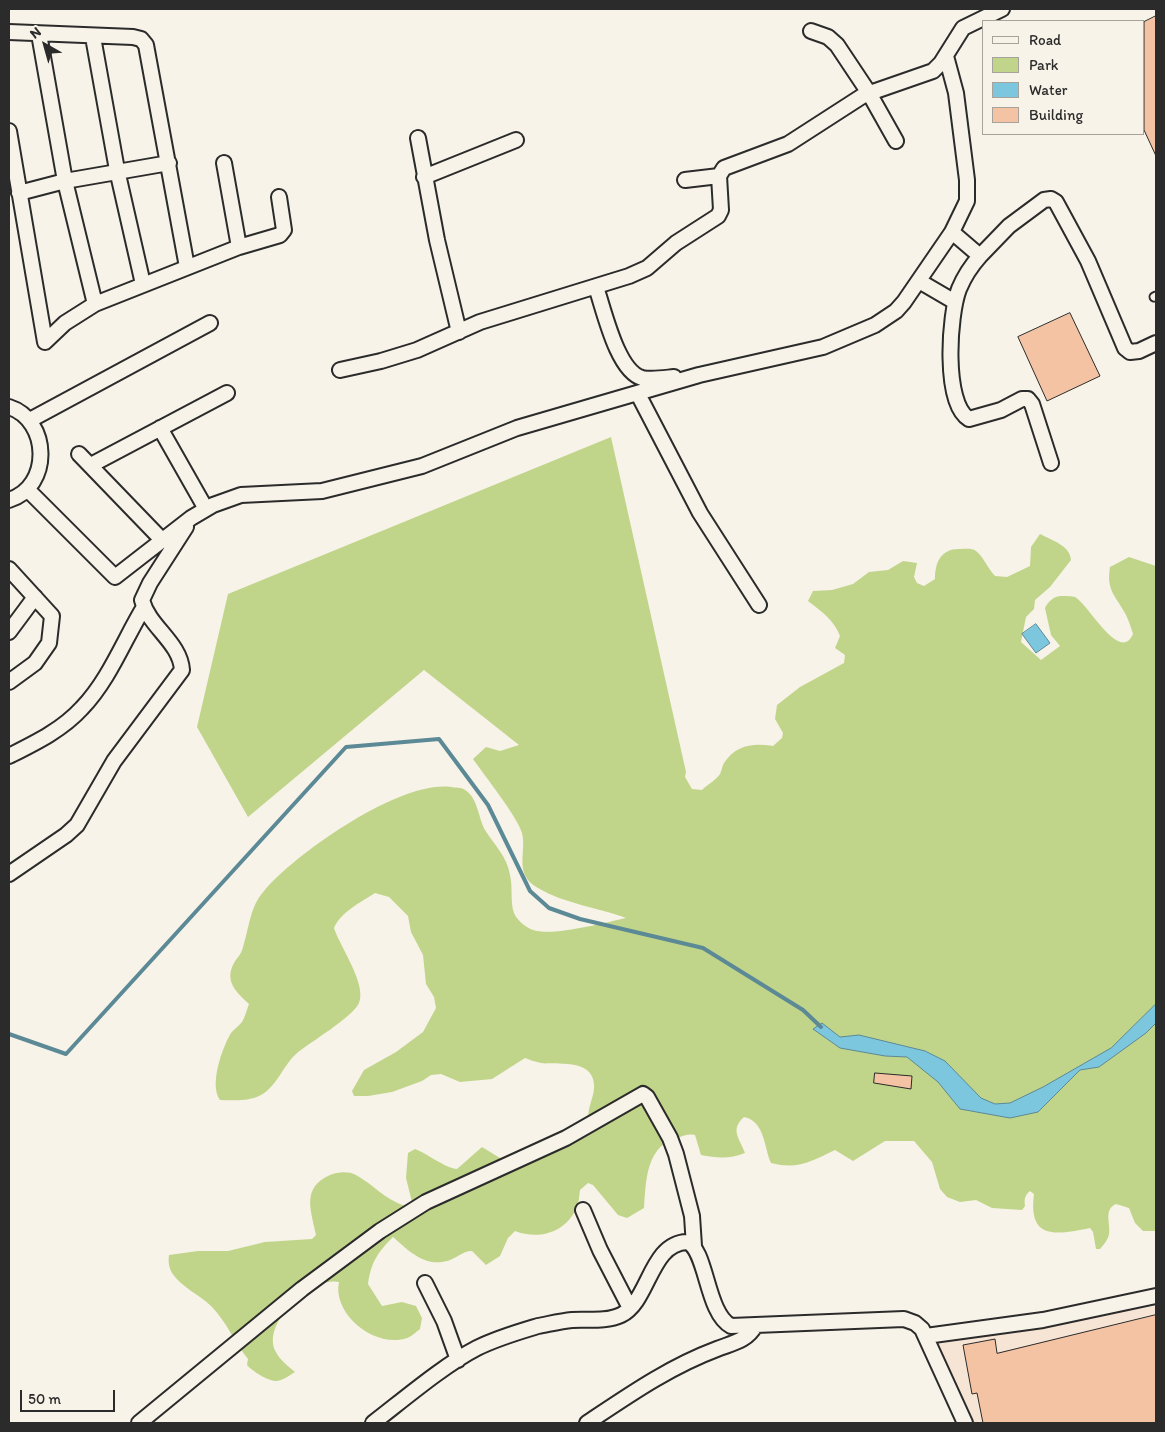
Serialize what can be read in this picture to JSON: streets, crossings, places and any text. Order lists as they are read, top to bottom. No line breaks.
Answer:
{"legend":["Road","Park","Water","Building"],"scale_bar":"50 m","north":"top left"}
